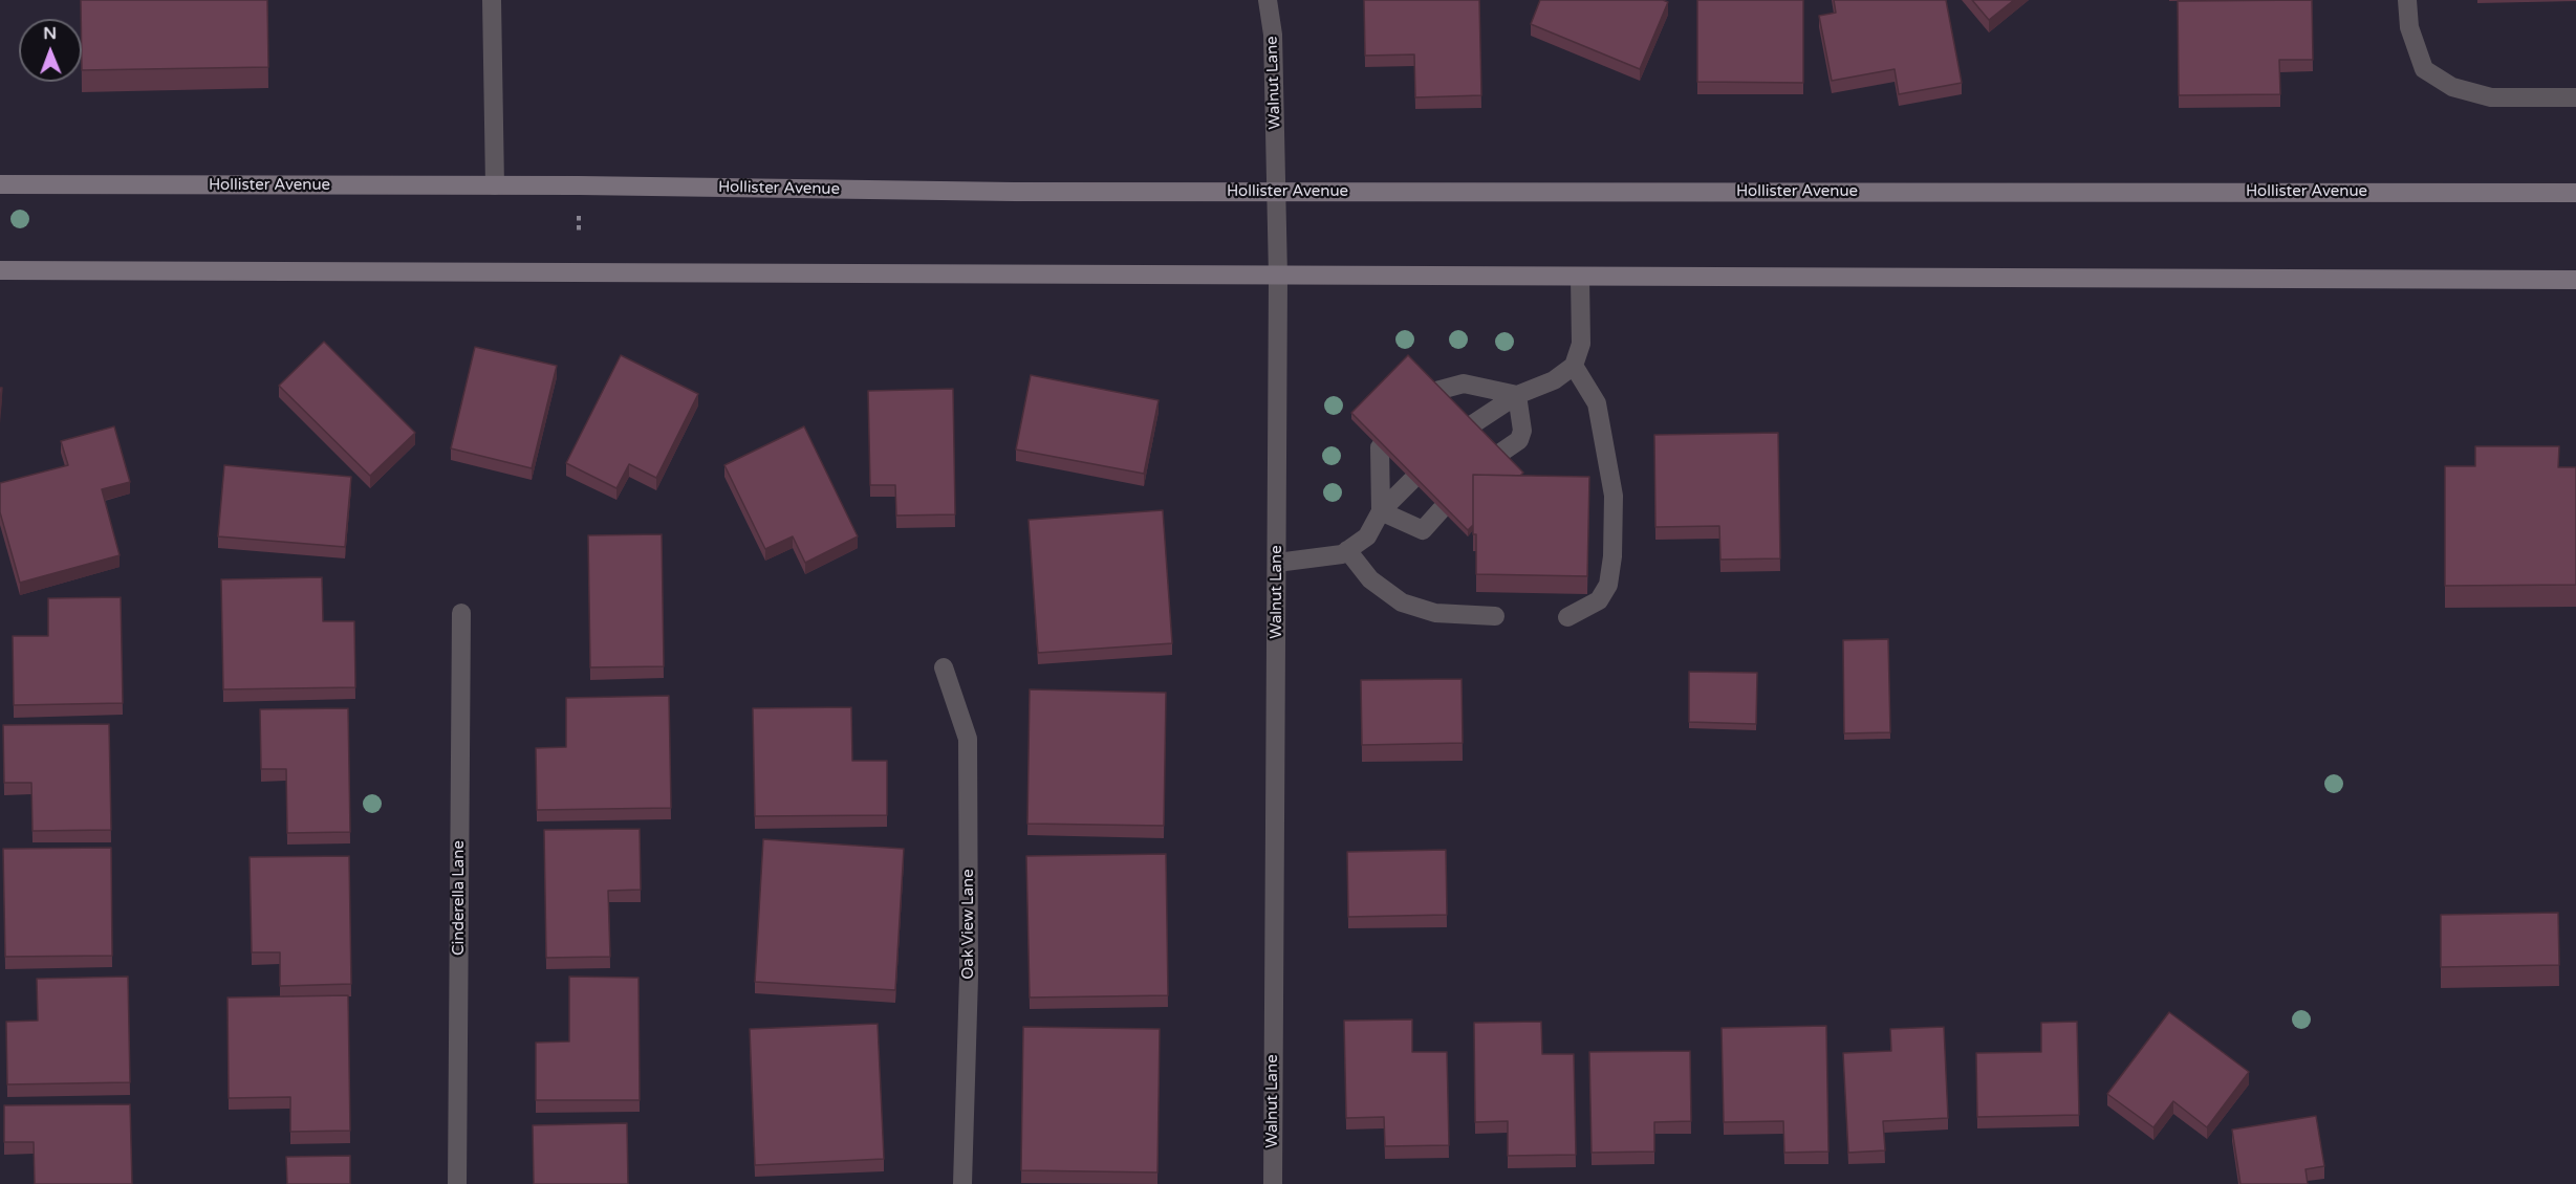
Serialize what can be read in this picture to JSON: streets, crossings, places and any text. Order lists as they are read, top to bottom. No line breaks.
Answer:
{"streets":{"main road":["Hollister Avenue"],"street":["Walnut Lane","Cinderella Lane","Oak View Lane"]},"crossings":[["Walnut Lane","Hollister Avenue"]],"north":"top"}
